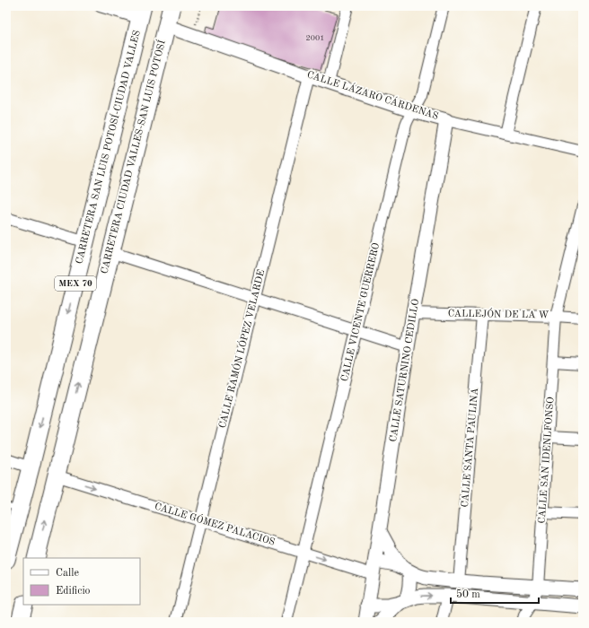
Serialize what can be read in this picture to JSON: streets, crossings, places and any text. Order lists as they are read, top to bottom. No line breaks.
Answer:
{"streets":{"main road":["CARRETERA SAN LUIS POTOSÍ-CIUDAD VALLES","CARRETERA CIUDAD VALLES-SAN LUIS POTOSÍ","MEX 70"],"street":["CALLE LÁZARO CÁRDENAS","CALLE VICENTE GUERRERO","CALLEJÓN DE LA W","CALLE RAMÓN LÓPEZ VELARDE","CALLE SATURNINO CEDILLO","CALLE SANTA PAULINA","CALLE SAN IDENLFONSO","CALLE GÓMEZ PALACIOS"]},"crossings":[["CALLE LÁZARO CÁRDENAS","CARRETERA CIUDAD VALLES-SAN LUIS POTOSÍ"],["CALLE LÁZARO CÁRDENAS","CALLE VICENTE GUERRERO"],["CALLE LÁZARO CÁRDENAS","CALLE RAMÓN LÓPEZ VELARDE"],["CALLE LÁZARO CÁRDENAS","CALLE SATURNINO CEDILLO"],["CARRETERA CIUDAD VALLES-SAN LUIS POTOSÍ","CALLE GÓMEZ PALACIOS"],["CALLE VICENTE GUERRERO","CALLE GÓMEZ PALACIOS"],["CALLEJÓN DE LA W","CALLE SATURNINO CEDILLO"],["CALLEJÓN DE LA W","CALLE SANTA PAULINA"],["CALLEJÓN DE LA W","CALLE SAN IDENLFONSO"],["CALLE RAMÓN LÓPEZ VELARDE","CALLE GÓMEZ PALACIOS"],["CALLE SATURNINO CEDILLO","CALLE GÓMEZ PALACIOS"]],"one_way":["CARRETERA SAN LUIS POTOSÍ-CIUDAD VALLES","CARRETERA CIUDAD VALLES-SAN LUIS POTOSÍ","CALLE GÓMEZ PALACIOS"],"house_numbers":["2001"],"legend":["Calle","Edificio"],"scale_bar":"50 m"}
